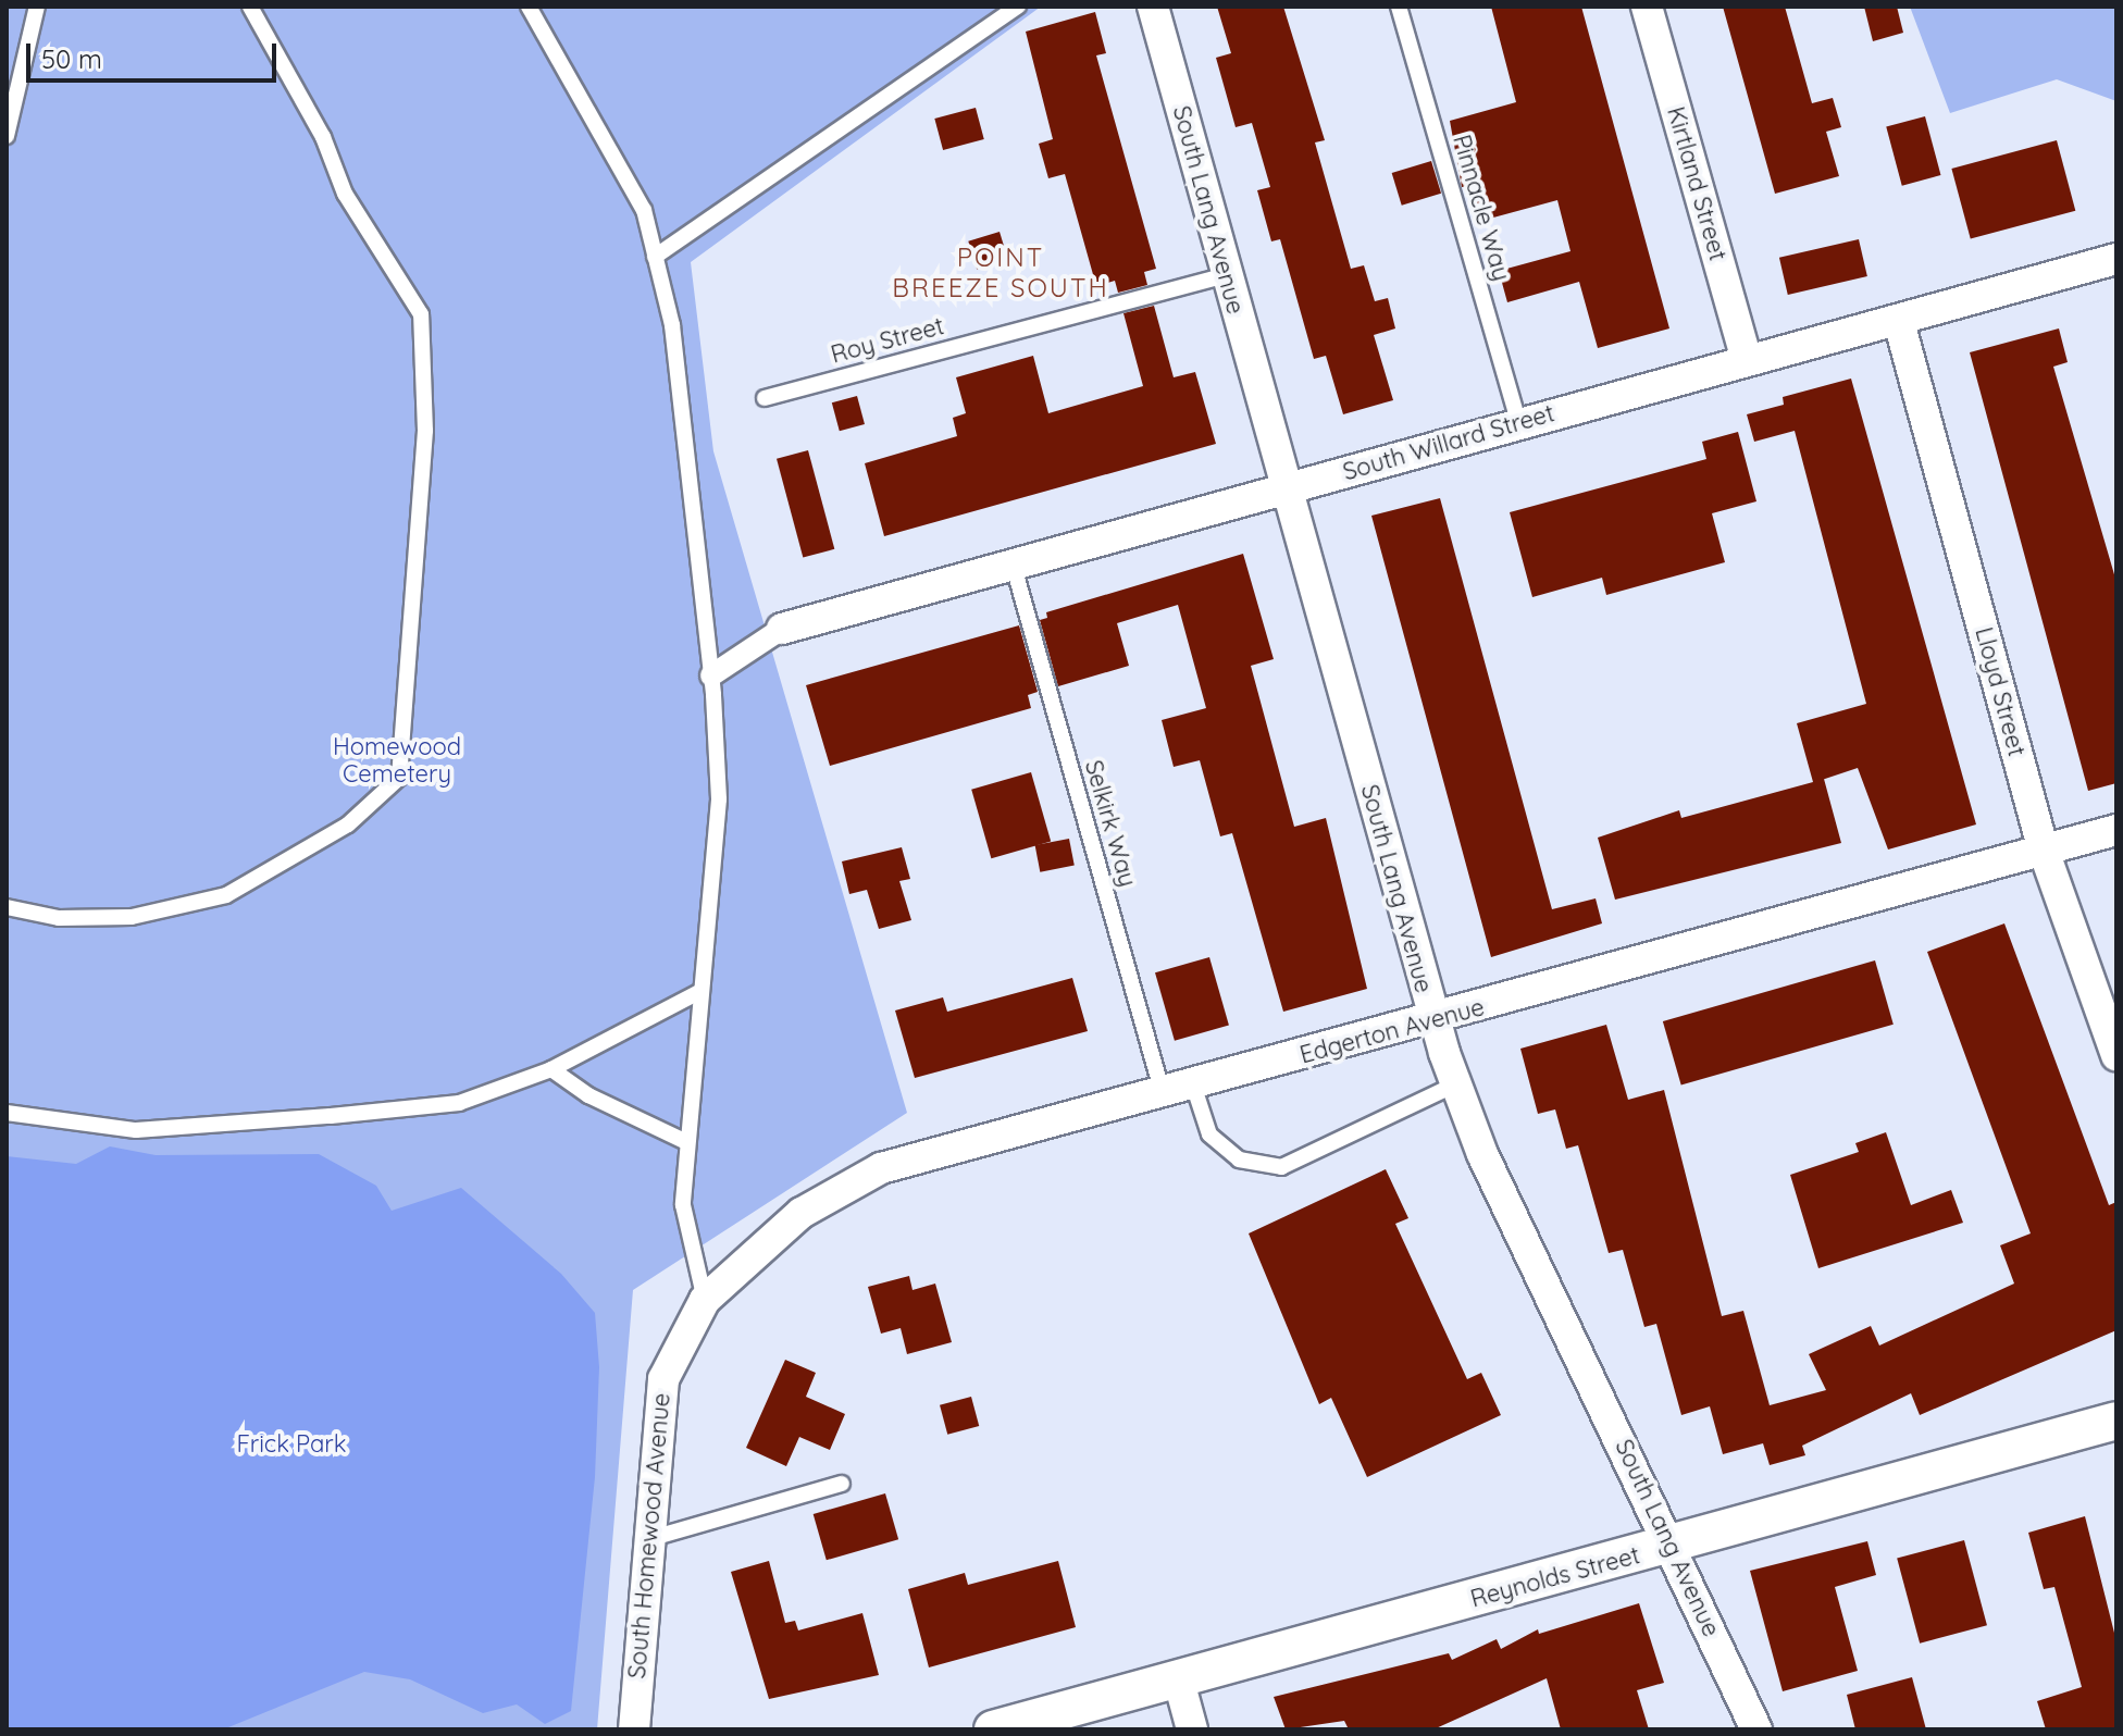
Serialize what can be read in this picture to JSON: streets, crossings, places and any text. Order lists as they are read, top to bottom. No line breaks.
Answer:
{"streets":{"street":["Kirtland Street","South Lang Avenue","South Willard Street","Lloyd Street","Edgerton Avenue","South Homewood Avenue","Reynolds Street"],"lane":["Pinnacle Way","Roy Street","Selkirk Way"]},"crossings":[["Kirtland Street","South Willard Street"],["Pinnacle Way","South Willard Street"],["South Lang Avenue","Roy Street"],["South Lang Avenue","South Willard Street"],["South Lang Avenue","Edgerton Avenue"],["South Lang Avenue","Reynolds Street"],["South Willard Street","Lloyd Street"],["South Willard Street","Selkirk Way"],["Lloyd Street","Edgerton Avenue"],["Selkirk Way","Edgerton Avenue"],["Edgerton Avenue","South Homewood Avenue"]],"districts":["POINT BREEZE SOUTH"],"parks":["Homewood Cemetery","Frick Park"],"scale_bar":"50 m"}
